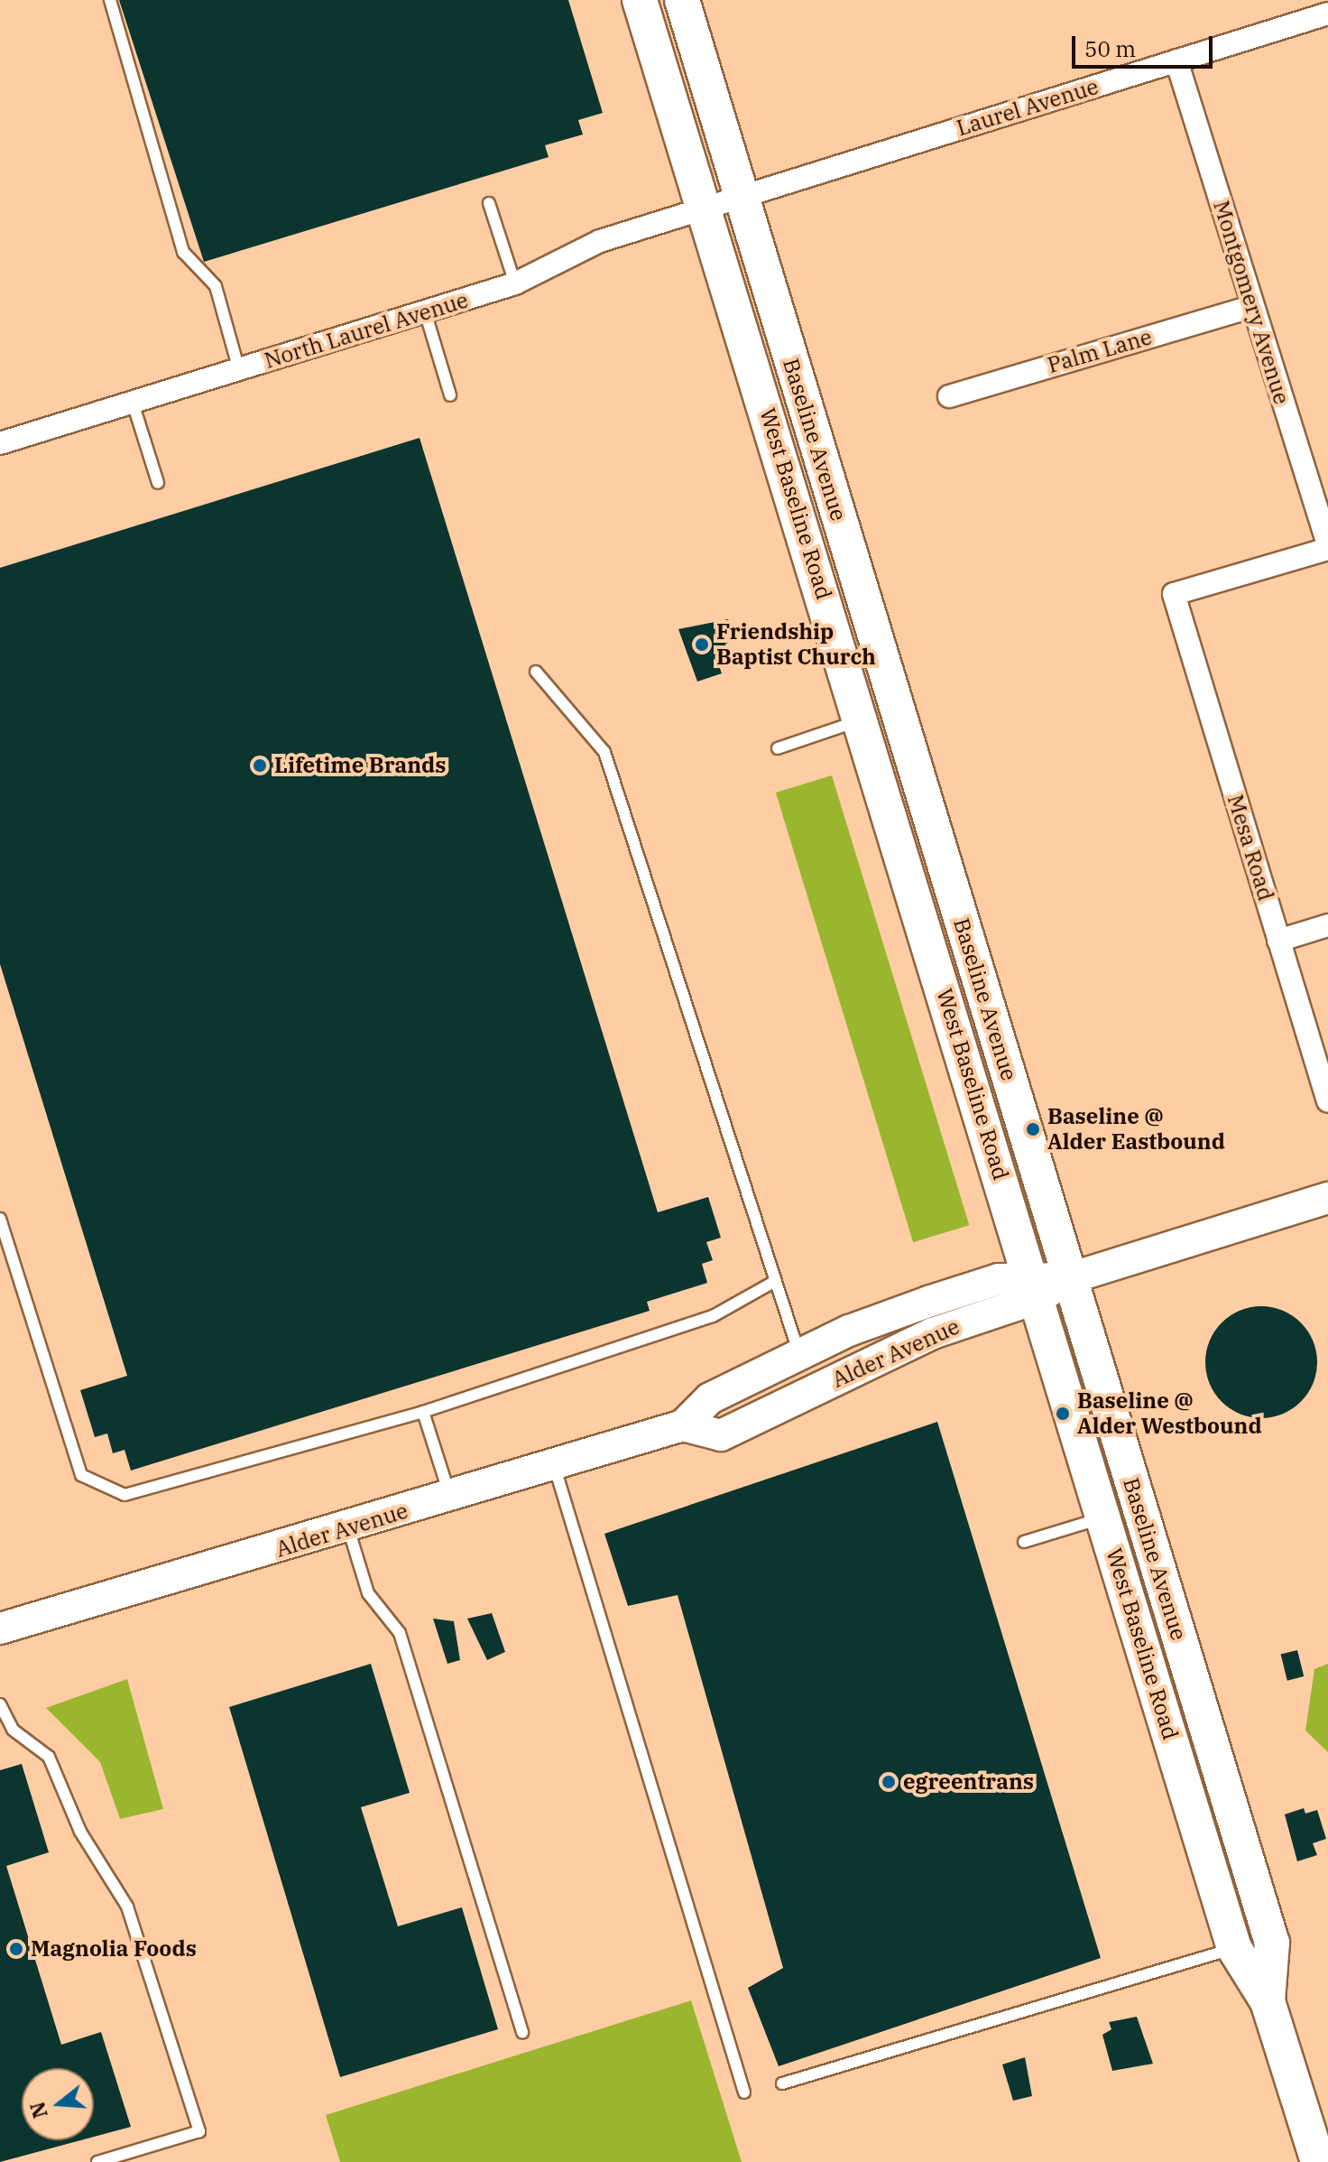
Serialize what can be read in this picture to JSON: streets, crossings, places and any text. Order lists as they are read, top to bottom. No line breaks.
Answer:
{"streets":{"main road":["Baseline Avenue","West Baseline Road","Alder Avenue"],"street":["Laurel Avenue","Montgomery Avenue","North Laurel Avenue","Palm Lane","Mesa Road"]},"crossings":[["Laurel Avenue","Montgomery Avenue"],["Laurel Avenue","North Laurel Avenue"],["Laurel Avenue","Baseline Avenue"],["Laurel Avenue","West Baseline Road"],["Montgomery Avenue","Palm Lane"],["Montgomery Avenue","Mesa Road"],["North Laurel Avenue","Baseline Avenue"],["North Laurel Avenue","West Baseline Road"],["Baseline Avenue","West Baseline Road"],["Baseline Avenue","Alder Avenue"],["West Baseline Road","Alder Avenue"]],"places":["Friendship Baptist Church","Lifetime Brands","Baseline @ Alder Eastbound","Baseline @ Alder Westbound","egreentrans","Magnolia Foods"],"scale_bar":"50 m","north":"left"}
